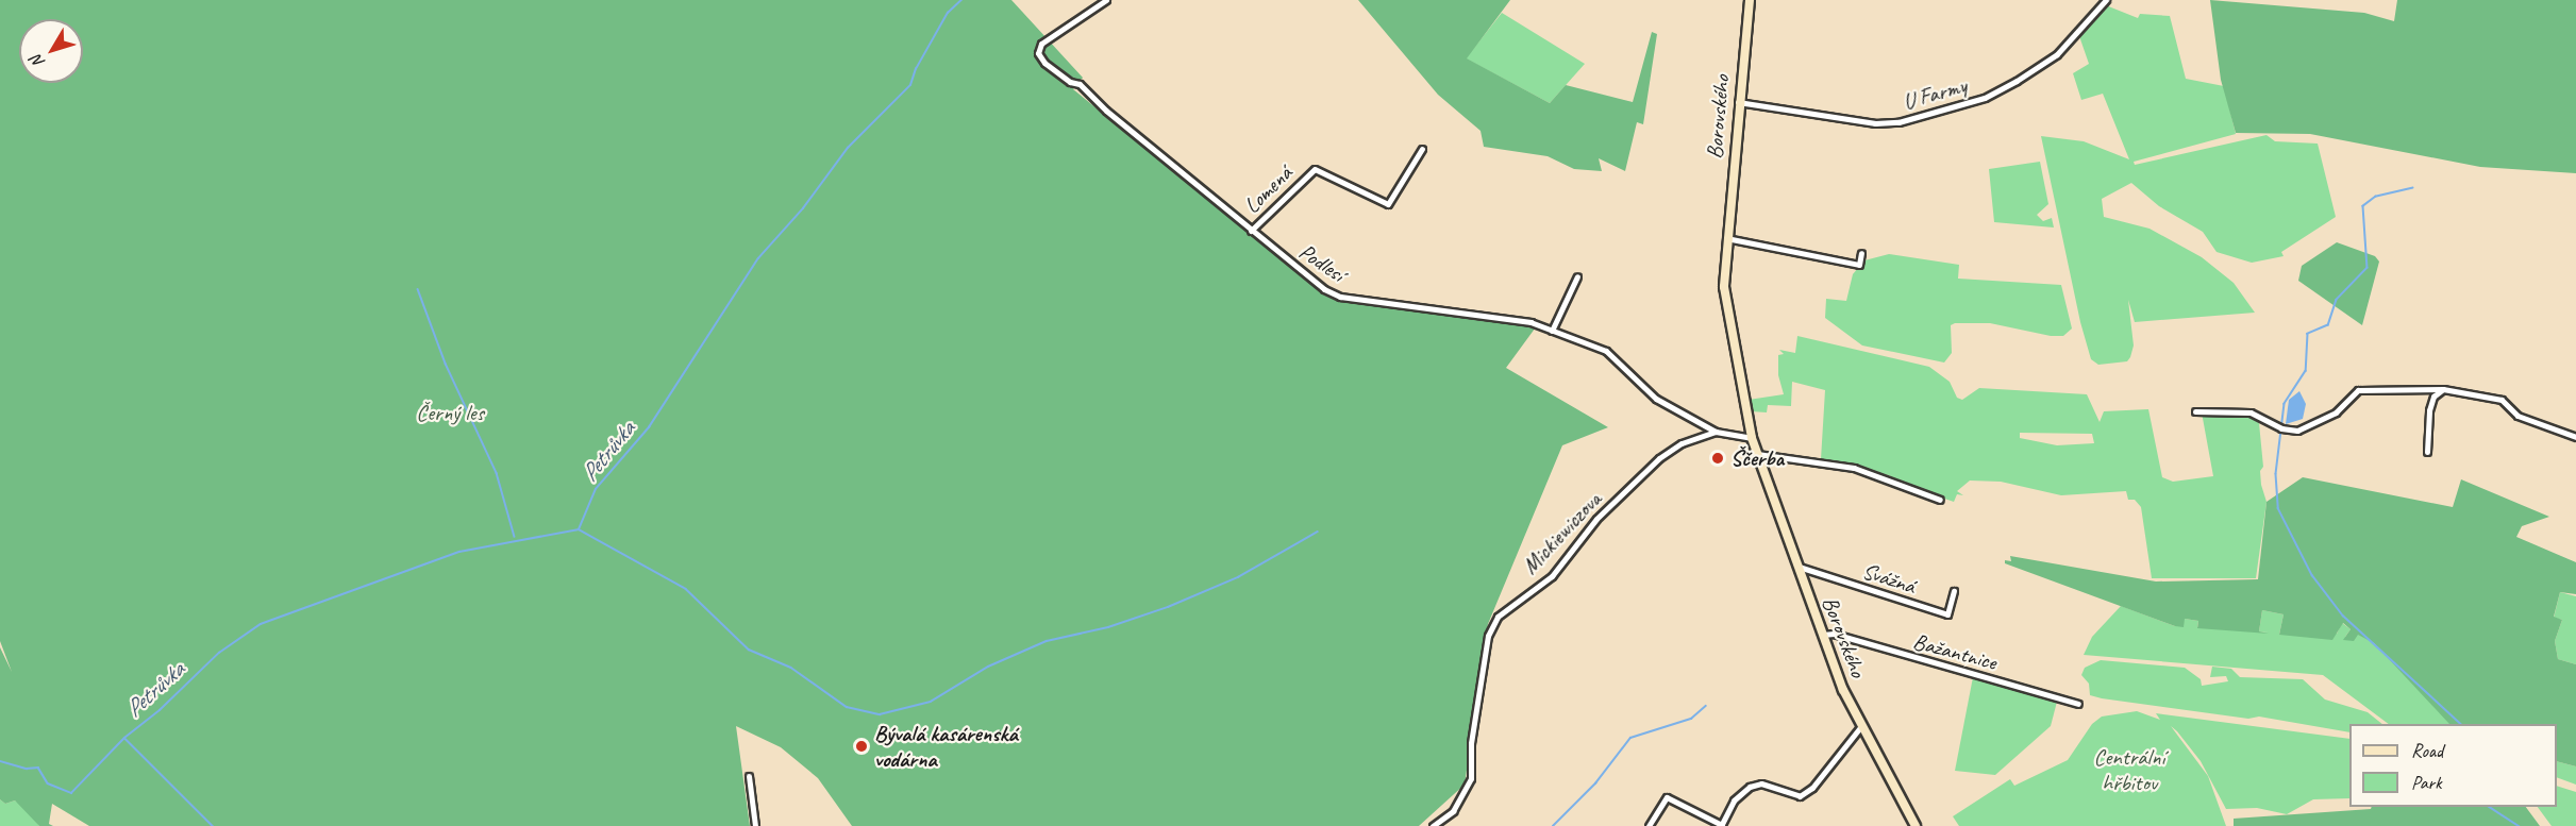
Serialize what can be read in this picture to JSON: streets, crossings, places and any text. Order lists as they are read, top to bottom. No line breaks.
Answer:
{"streets":{"main road":["Borovského"],"street":["U Farmy","Lomená","Podlesí","Mickiewiczova","Svážná","Bažantnice"]},"crossings":[["U Farmy","Borovského"],["Borovského","Mickiewiczova"],["Borovského","Svážná"],["Borovského","Bažantnice"],["Lomená","Podlesí"],["Podlesí","Mickiewiczova"]],"water":["Petrůvka"],"parks":["Černý les","Centrální hřbitov"],"places":["Ščerba","Bývalá kasárenská vodárna"],"legend":["Road","Park"],"north":"bottom left"}
